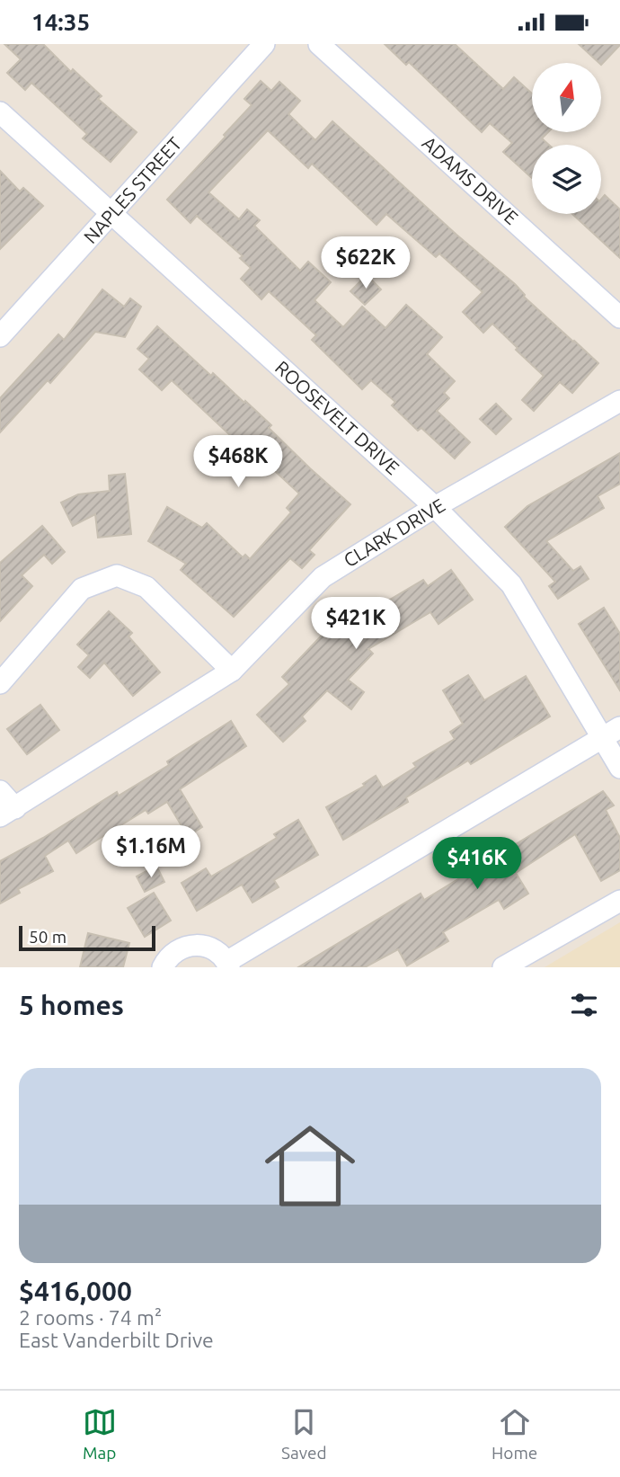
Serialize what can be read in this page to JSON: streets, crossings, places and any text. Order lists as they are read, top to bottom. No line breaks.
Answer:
{"streets":{"street":["ADAMS DRIVE","NAPLES STREET","ROOSEVELT DRIVE","CLARK DRIVE"]},"crossings":[["NAPLES STREET","ROOSEVELT DRIVE"],["ROOSEVELT DRIVE","CLARK DRIVE"]],"scale_bar":"50 m","north":"top","page":{"status":"14:35","price":["$622K","$468K","$421K","$1.16M","$416K"],"scale":"50 m","heading":"5 homes","list":[{"name":"$416,000","note":"2 rooms · 74 m² · East Vanderbilt Drive"}],"tabs":["Map","Saved","Home"]}}
